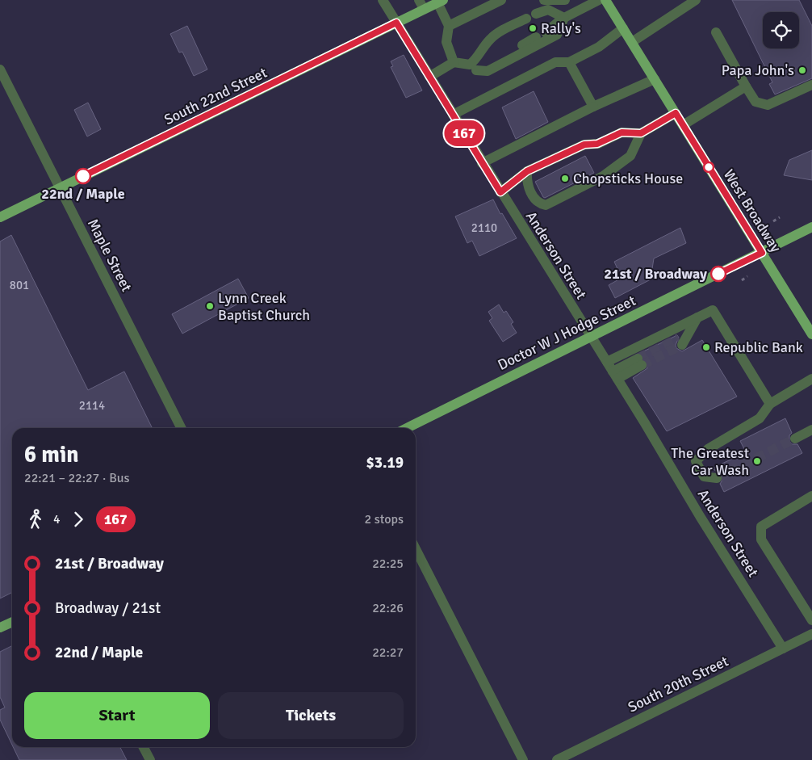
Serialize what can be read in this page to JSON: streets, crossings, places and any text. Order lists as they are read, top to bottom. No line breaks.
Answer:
{"streets":{"main road":["South 22nd Street","West Broadway","Doctor W J Hodge Street"],"street":["Maple Street","Anderson Street","South 20th Street"]},"crossings":[["South 22nd Street","Maple Street"],["South 22nd Street","Anderson Street"],["West Broadway","Doctor W J Hodge Street"],["Anderson Street","Doctor W J Hodge Street"],["Anderson Street","South 20th Street"]],"places":["Rally's","Papa John's","22nd / Maple","Chopsticks House","21st / Broadway","Lynn Creek Baptist Church","Republic Bank","The Greatest Car Wash"],"lines":["bus line 167"],"house_numbers":["2110","801","2114"],"page":{"on_map":"167","heading":["6 min","22:21 – 22:27 · Bus","$3.19"],"legs":["4","167","2 stops"],"list":[{"name":"21st / Broadway","value":"22:25"},{"name":"Broadway / 21st","value":"22:26"},{"name":"22nd / Maple","value":"22:27"}],"buttons":["Start","Tickets"]}}
